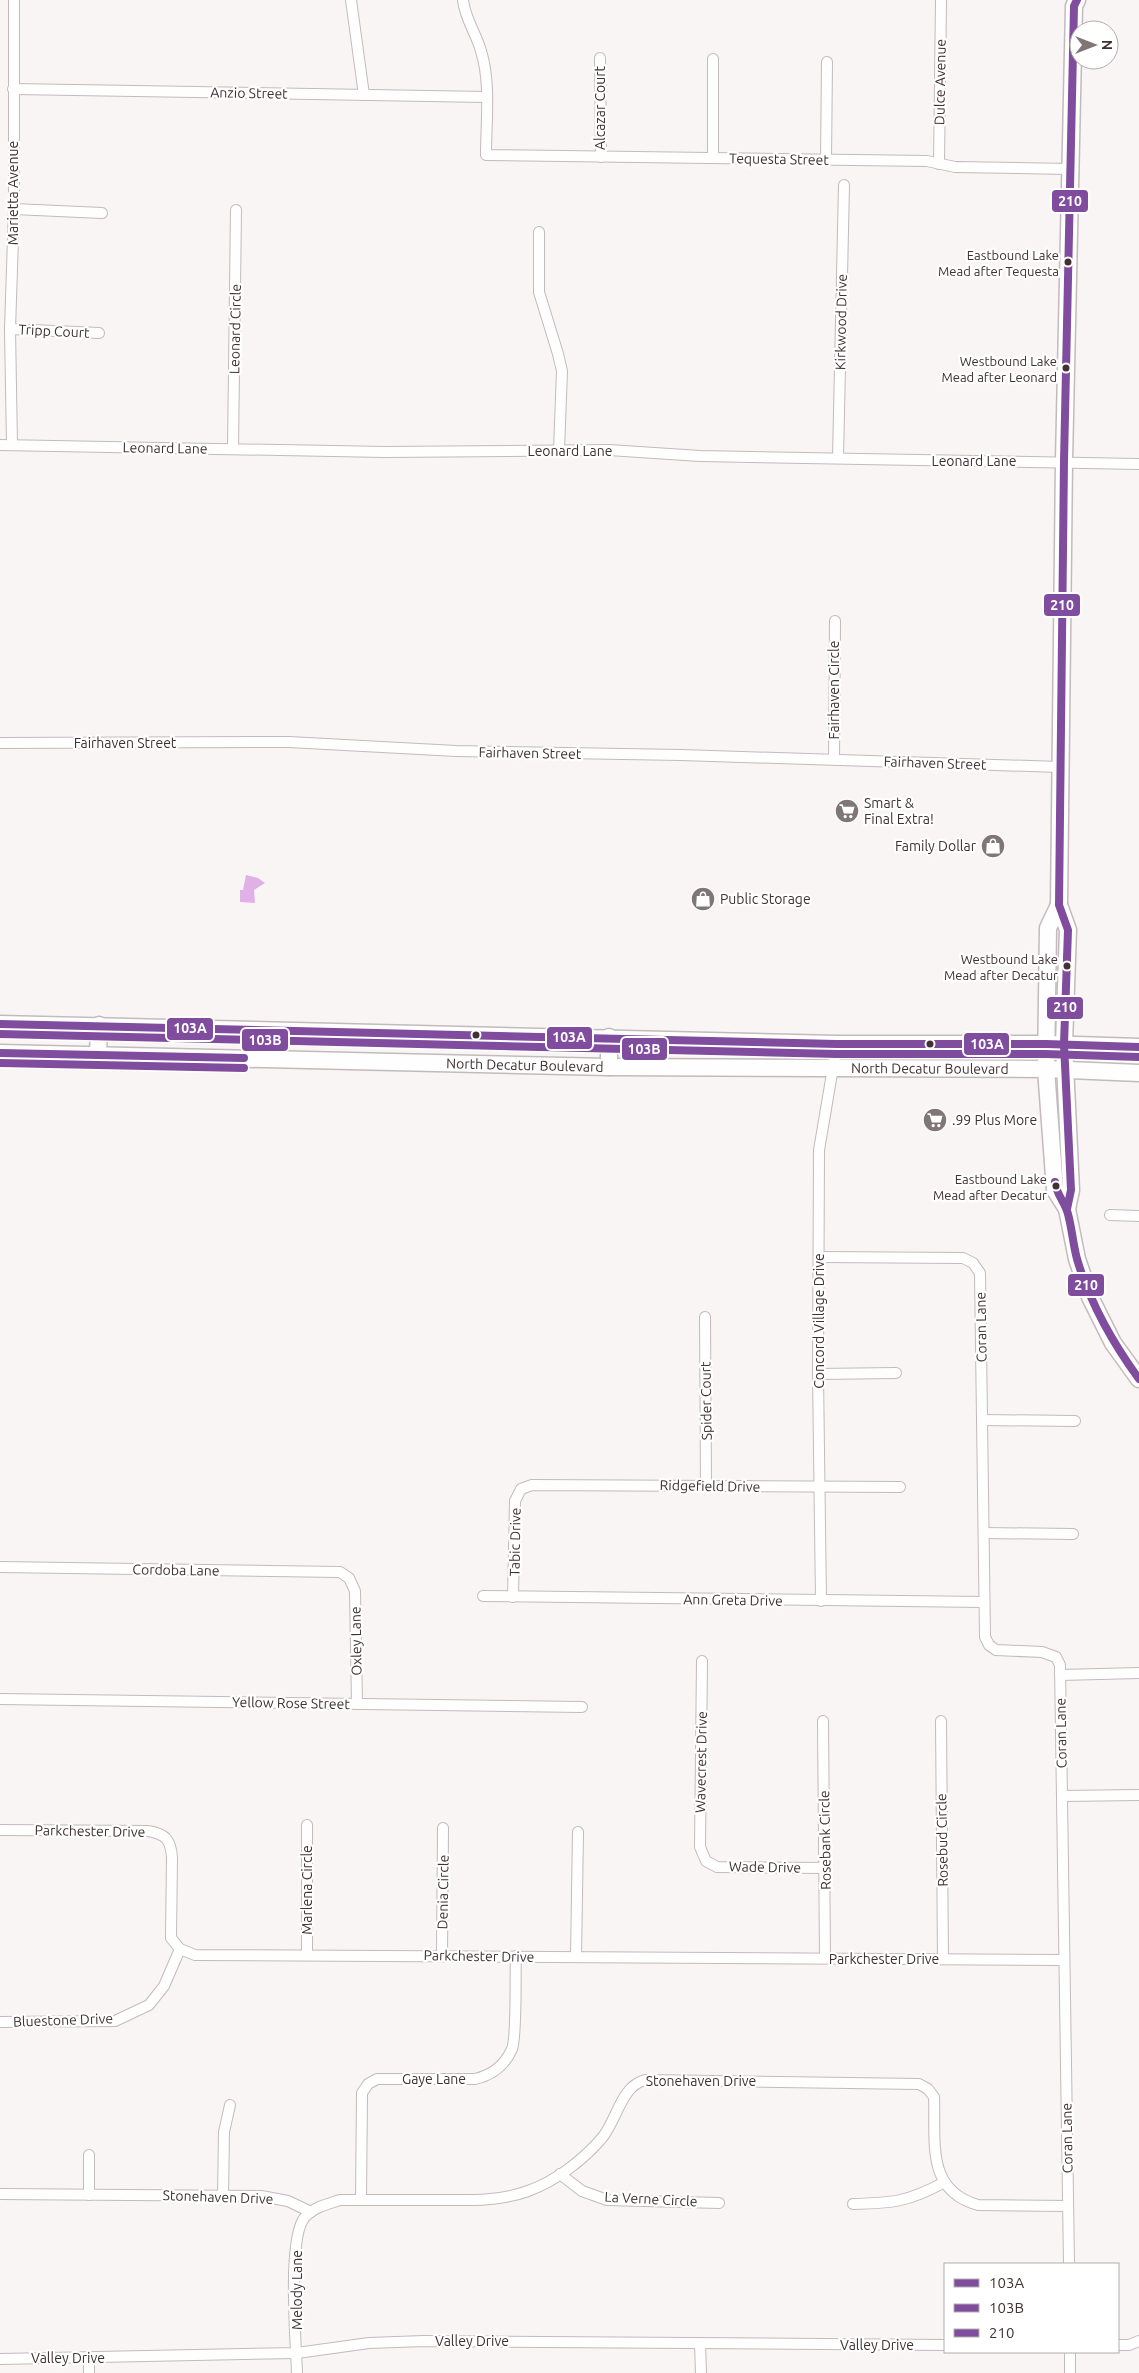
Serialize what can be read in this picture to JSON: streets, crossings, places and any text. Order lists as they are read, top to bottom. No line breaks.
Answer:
{"streets":{"main road":["North Decatur Boulevard"],"street":["Dulce Avenue","Anzio Street","Alcazar Court","Tequesta Street","Marietta Avenue","Kirkwood Drive","Leonard Circle","Tripp Court","Leonard Lane","Fairhaven Circle","Fairhaven Street","Concord Village Drive","Coran Lane","Spider Court","Ridgefield Drive","Tabic Drive","Cordoba Lane","Ann Greta Drive","Oxley Lane","Yellow Rose Street","Wavecrest Drive","Parkchester Drive","Rosebank Circle","Rosebud Circle","Wade Drive","Marlena Circle","Denia Circle","Bluestone Drive","Gaye Lane","Stonehaven Drive","La Verne Circle","Melody Lane","Valley Drive"]},"crossings":[["Dulce Avenue","Tequesta Street"],["Anzio Street","Tequesta Street"],["Anzio Street","Marietta Avenue"],["Alcazar Court","Tequesta Street"],["Marietta Avenue","Tripp Court"],["Marietta Avenue","Leonard Lane"],["Kirkwood Drive","Leonard Lane"],["Leonard Circle","Leonard Lane"],["Fairhaven Circle","Fairhaven Street"],["North Decatur Boulevard","Concord Village Drive"],["Concord Village Drive","Coran Lane"],["Concord Village Drive","Ridgefield Drive"],["Concord Village Drive","Ann Greta Drive"],["Coran Lane","Ann Greta Drive"],["Coran Lane","Parkchester Drive"],["Spider Court","Ridgefield Drive"],["Ridgefield Drive","Tabic Drive"],["Tabic Drive","Ann Greta Drive"],["Cordoba Lane","Oxley Lane"],["Oxley Lane","Yellow Rose Street"],["Wavecrest Drive","Wade Drive"],["Parkchester Drive","Rosebank Circle"],["Parkchester Drive","Rosebud Circle"],["Parkchester Drive","Marlena Circle"],["Parkchester Drive","Denia Circle"],["Parkchester Drive","Bluestone Drive"],["Parkchester Drive","Gaye Lane"],["Rosebank Circle","Wade Drive"],["Gaye Lane","Stonehaven Drive"],["Stonehaven Drive","La Verne Circle"],["Stonehaven Drive","Melody Lane"],["Melody Lane","Valley Drive"]],"places":{"other":["Eastbound Lake Mead after Tequesta","Westbound Lake Mead after Leonard","Westbound Lake Mead after Decatur","Eastbound Lake Mead after Decatur"],"supermarket":["Smart & Final Extra!",".99 Plus More"],"shop":["Family Dollar","Public Storage"]},"lines":["transit line 210","transit line 103A","transit line 103B"],"legend":["103A","103B","210"],"north":"right"}
